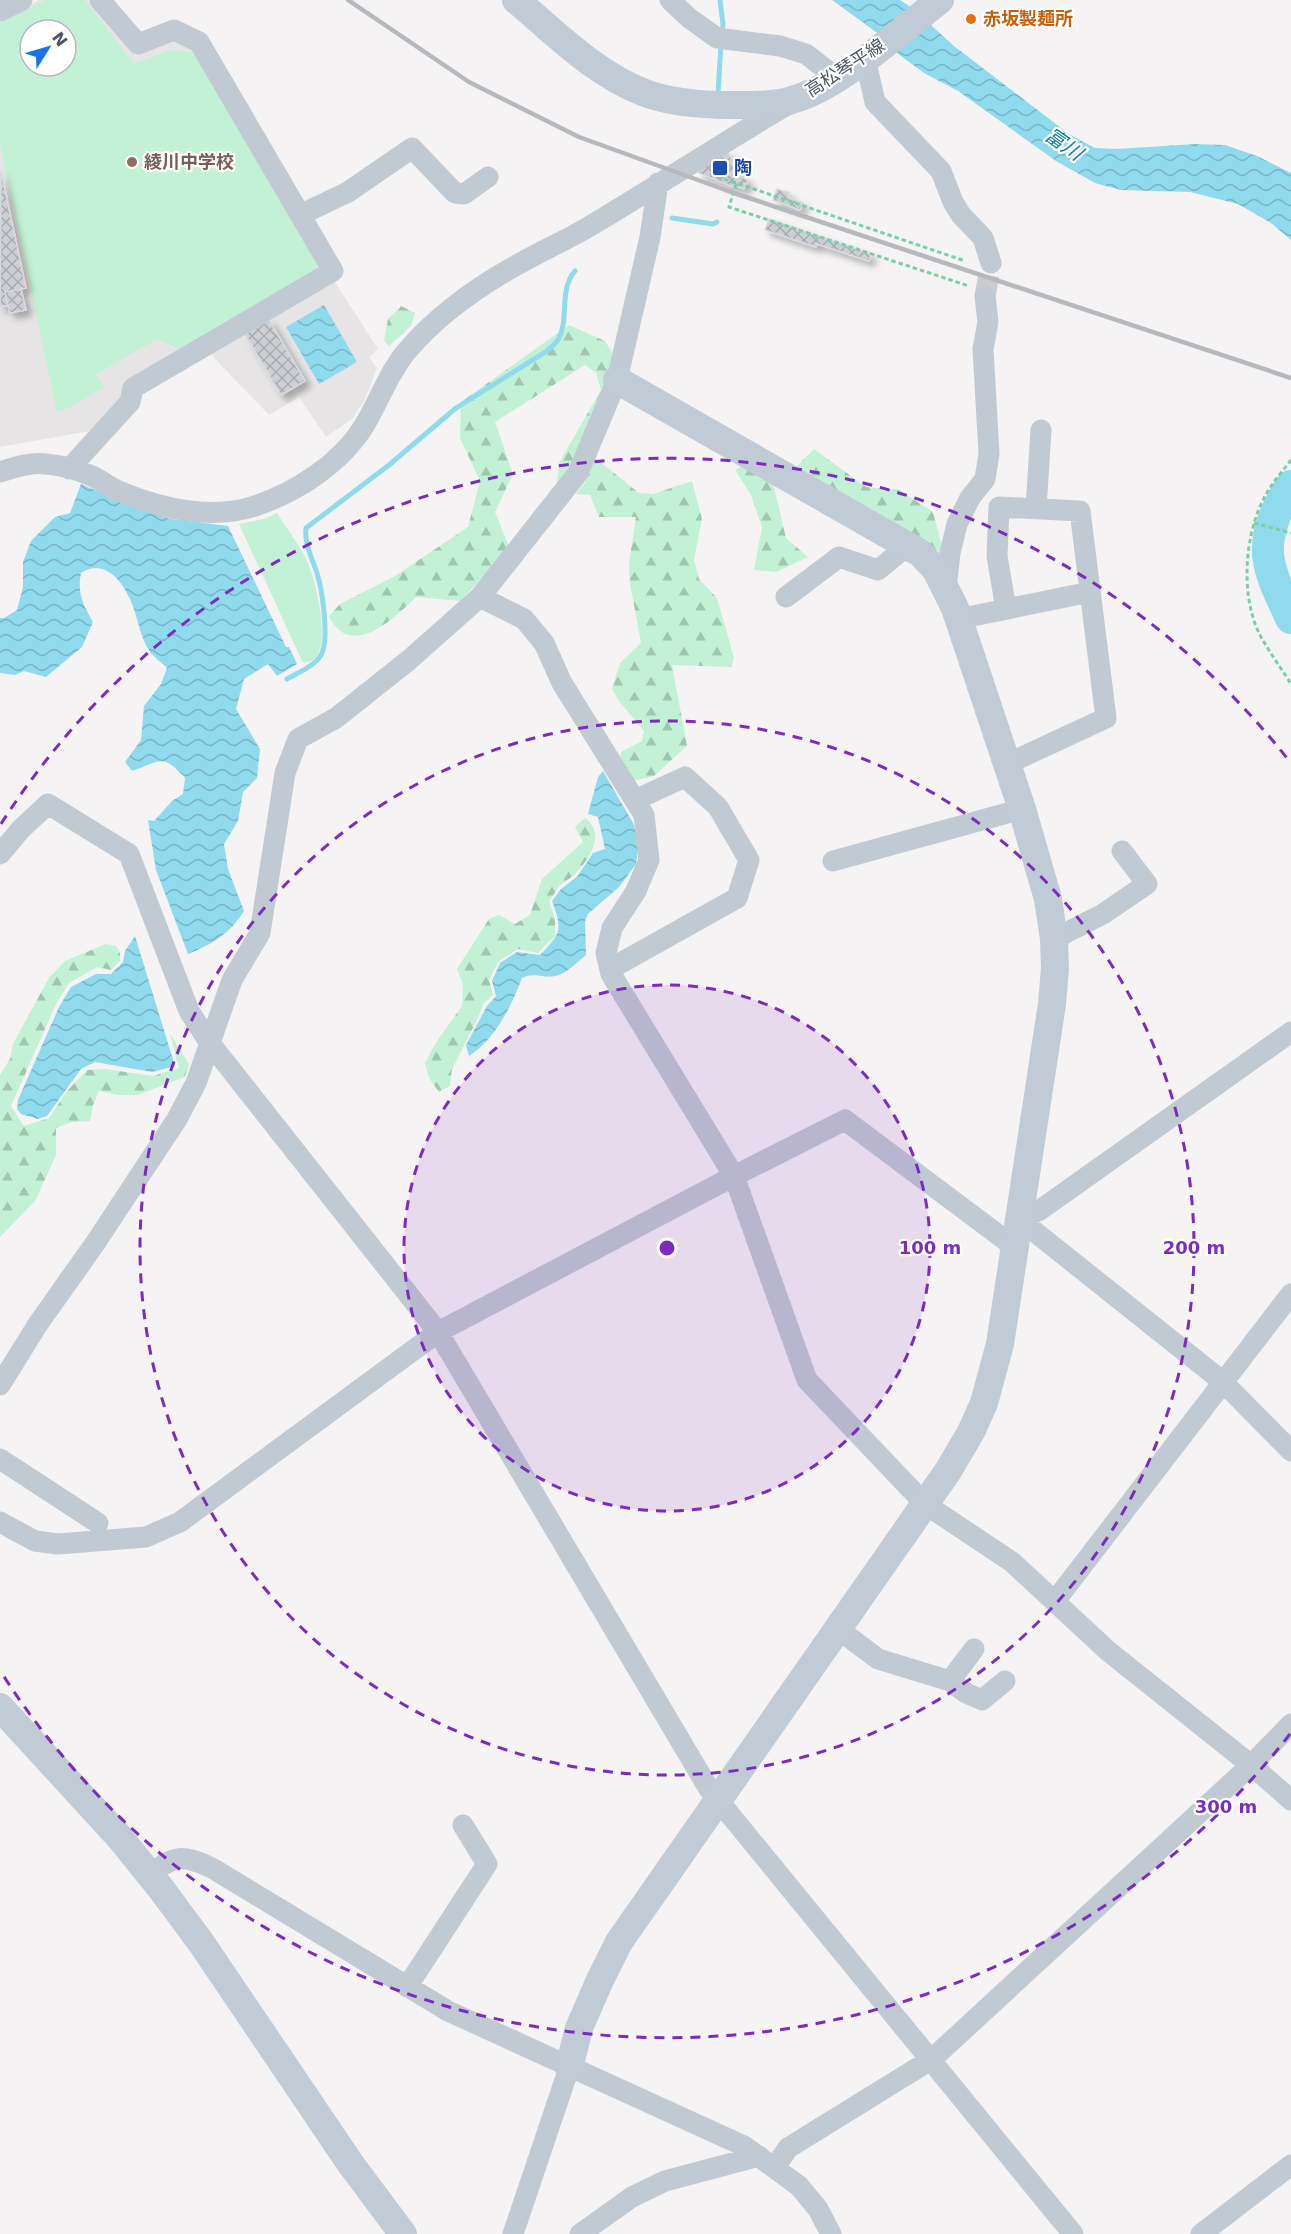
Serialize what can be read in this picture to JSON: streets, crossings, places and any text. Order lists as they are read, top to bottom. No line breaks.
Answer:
{"streets":{"street":["高松琴平線"]},"water":["富川"],"places":{"other":["赤坂製麺所","綾川中学校"],"transit":["陶"]},"north":"top right","rings":["100 m","200 m","300 m"]}
